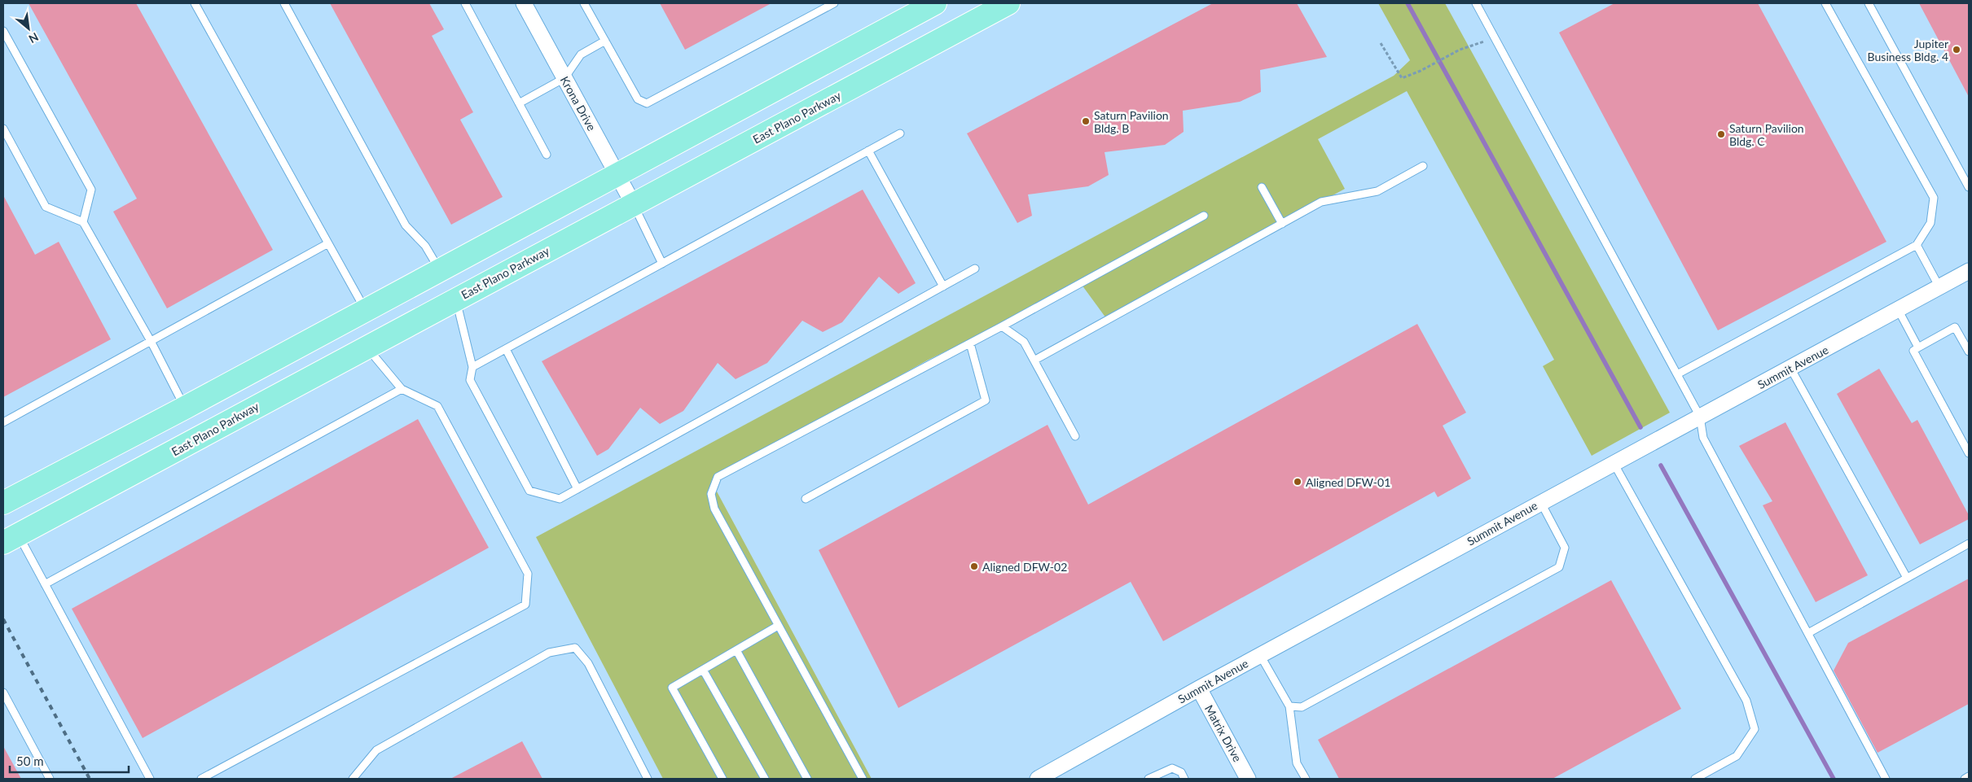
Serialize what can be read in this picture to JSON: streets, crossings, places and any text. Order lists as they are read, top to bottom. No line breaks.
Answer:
{"streets":{"main road":["East Plano Parkway"],"street":["Krona Drive","Summit Avenue","Matrix Drive"]},"crossings":[["Krona Drive","East Plano Parkway"],["Summit Avenue","Matrix Drive"]],"places":["Jupiter Business Bldg. 4","Saturn Pavilion Bldg. B","Saturn Pavilion Bldg. C","Aligned DFW-01","Aligned DFW-02"],"scale_bar":"50 m","north":"bottom right"}
